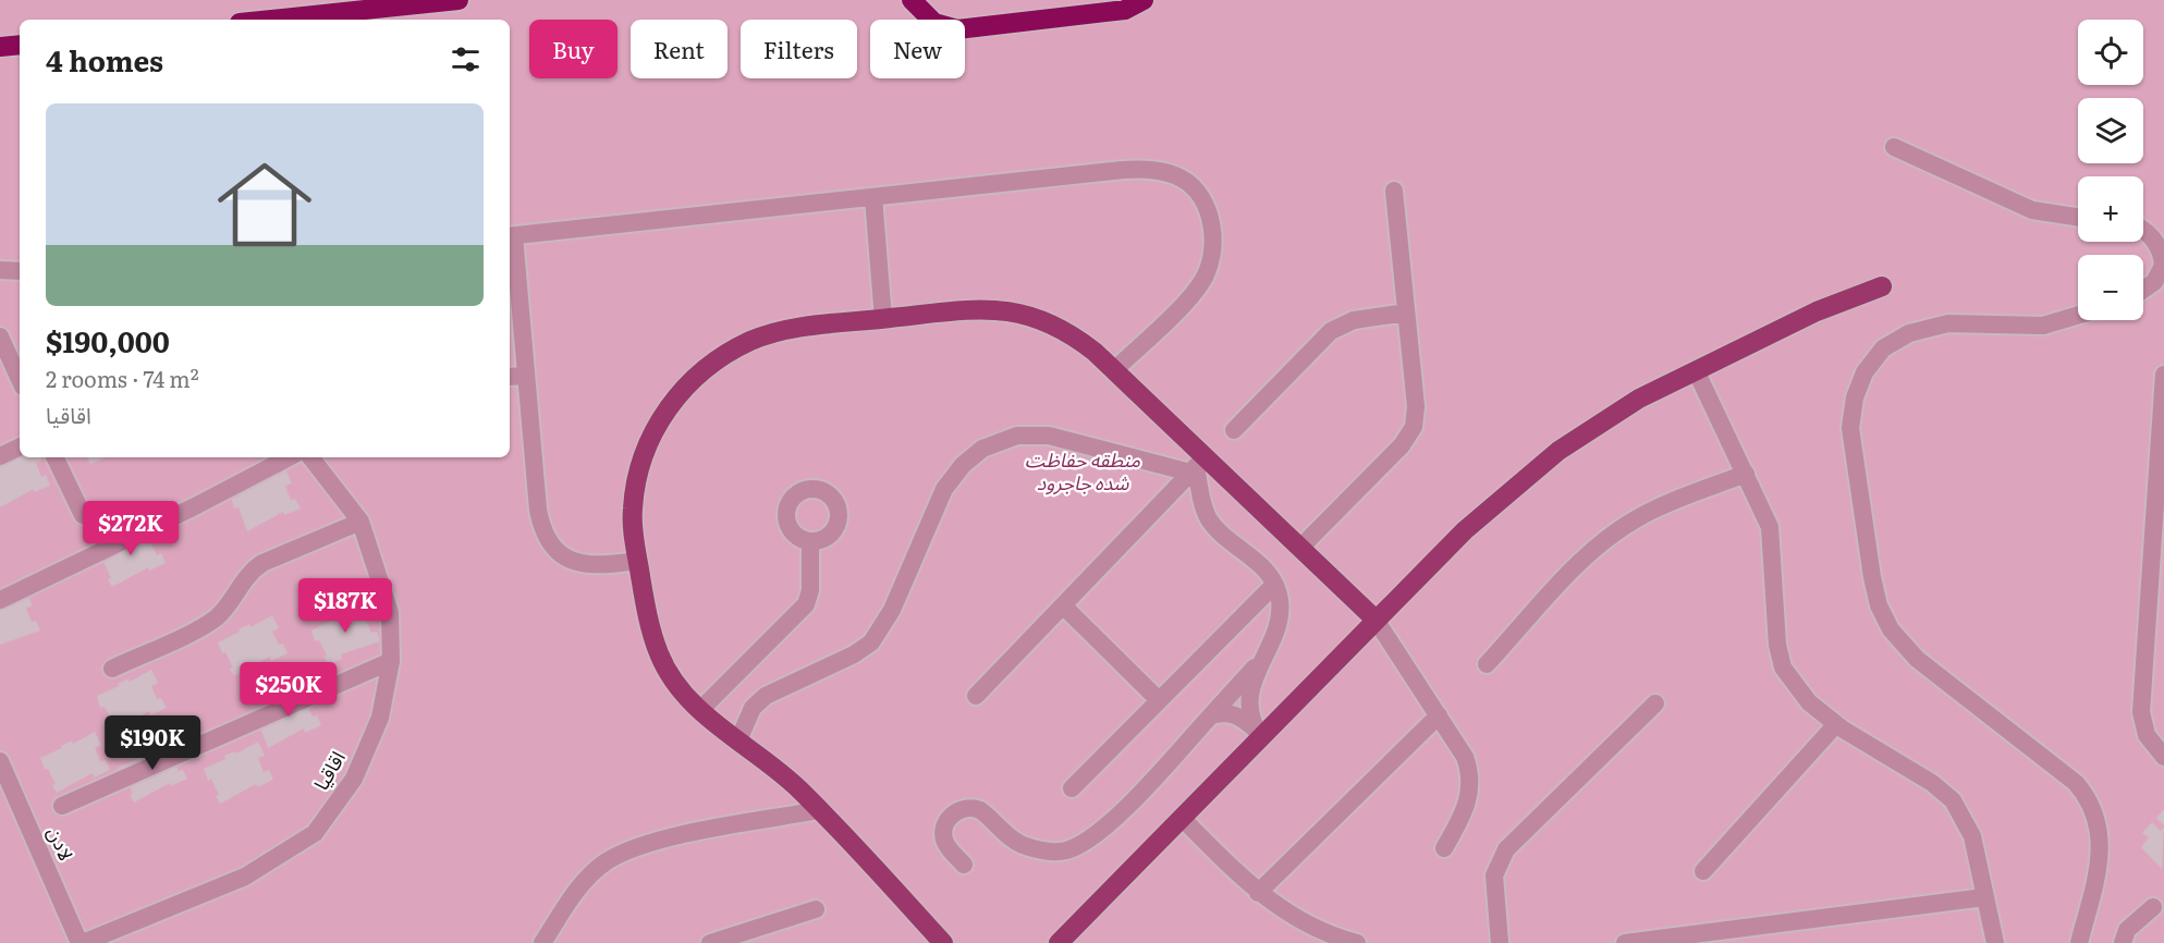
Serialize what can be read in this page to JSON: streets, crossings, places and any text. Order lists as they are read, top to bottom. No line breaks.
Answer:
{"streets":{"street":["اقاقیا","لادن"]},"crossings":[["اقاقیا","لادن"]],"parks":["منطقه حفاظت شده جاجرود"],"page":{"map_buttons":["+","−"],"chip":["Buy","Rent","Filters","New"],"heading":"4 homes","list":[{"name":"$190,000","note":"2 rooms · 74 m² · اقاقیا"}],"price":["$272K","$187K","$250K","$190K"]}}
